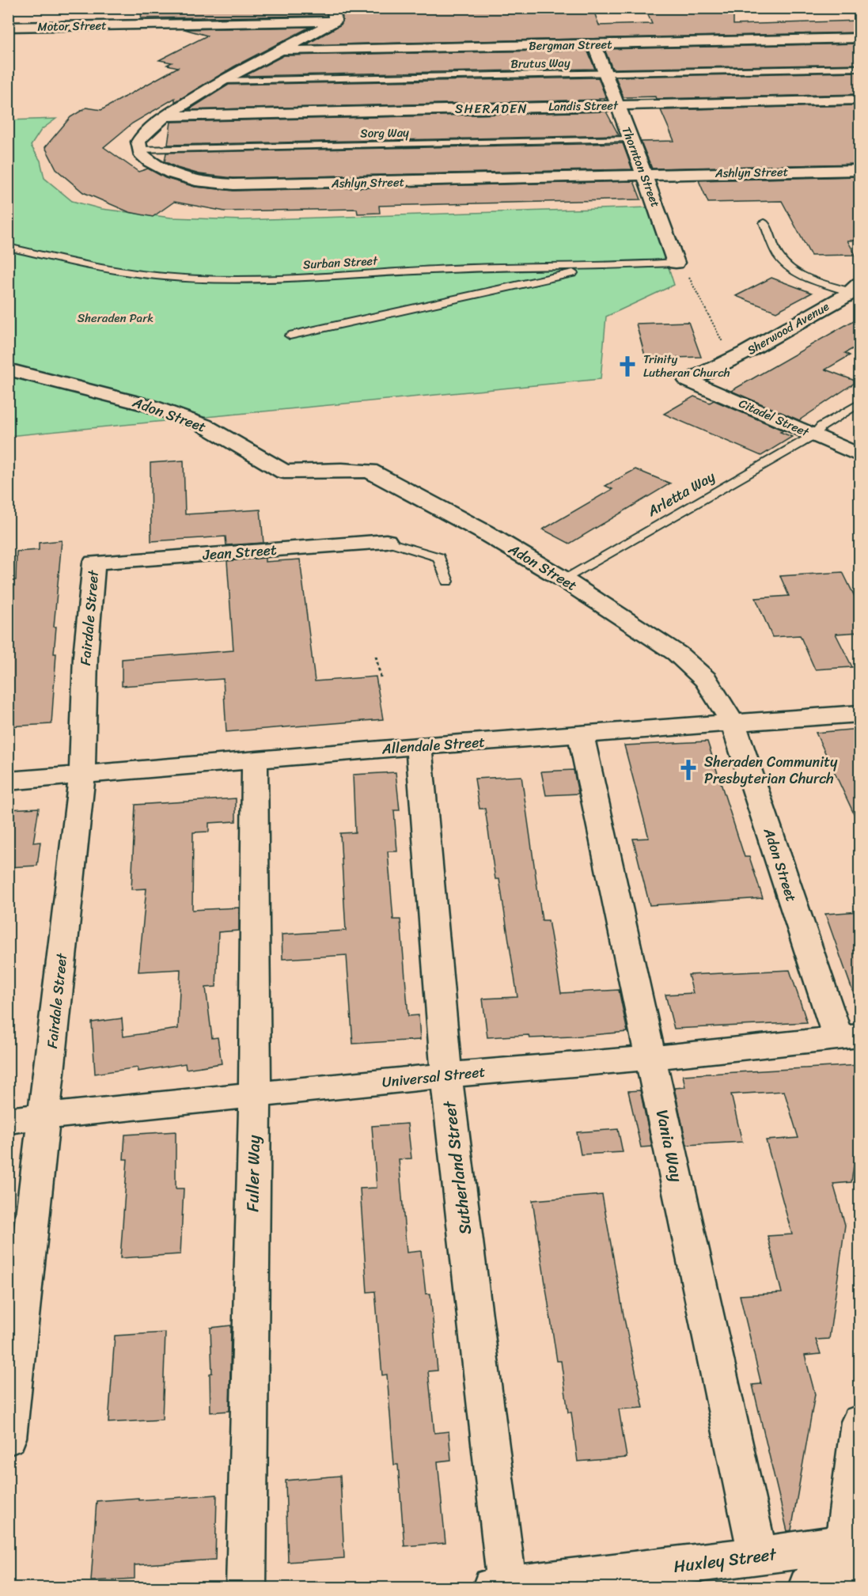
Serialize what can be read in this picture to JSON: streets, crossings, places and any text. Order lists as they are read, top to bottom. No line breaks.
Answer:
{"streets":{"street":["Motor Street","Bergman Street","Landis Street","Thornton Street","Ashlyn Street","Sherwood Avenue","Adon Street","Citadel Street","Jean Street","Fairdale Street","Allendale Street","Universal Street","Vania Way","Sutherland Street","Fuller Way","Huxley Street"],"lane":["Brutus Way","Sorg Way","Surban Street","Arletta Way"]},"crossings":[["Bergman Street","Thornton Street"],["Brutus Way","Thornton Street"],["Landis Street","Thornton Street"],["Sorg Way","Thornton Street"],["Sorg Way","Ashlyn Street"],["Thornton Street","Ashlyn Street"],["Thornton Street","Surban Street"],["Sherwood Avenue","Citadel Street"],["Adon Street","Arletta Way"],["Adon Street","Allendale Street"],["Adon Street","Universal Street"],["Citadel Street","Arletta Way"],["Jean Street","Fairdale Street"],["Fairdale Street","Allendale Street"],["Fairdale Street","Universal Street"],["Allendale Street","Vania Way"],["Allendale Street","Sutherland Street"],["Allendale Street","Fuller Way"],["Universal Street","Vania Way"],["Universal Street","Sutherland Street"],["Universal Street","Fuller Way"],["Vania Way","Huxley Street"],["Sutherland Street","Huxley Street"]],"districts":["SHERADEN"],"parks":["Sheraden Park"],"places":{"church":["Trinity Lutheran Church","Sheraden Community Presbyterian Church"]}}
